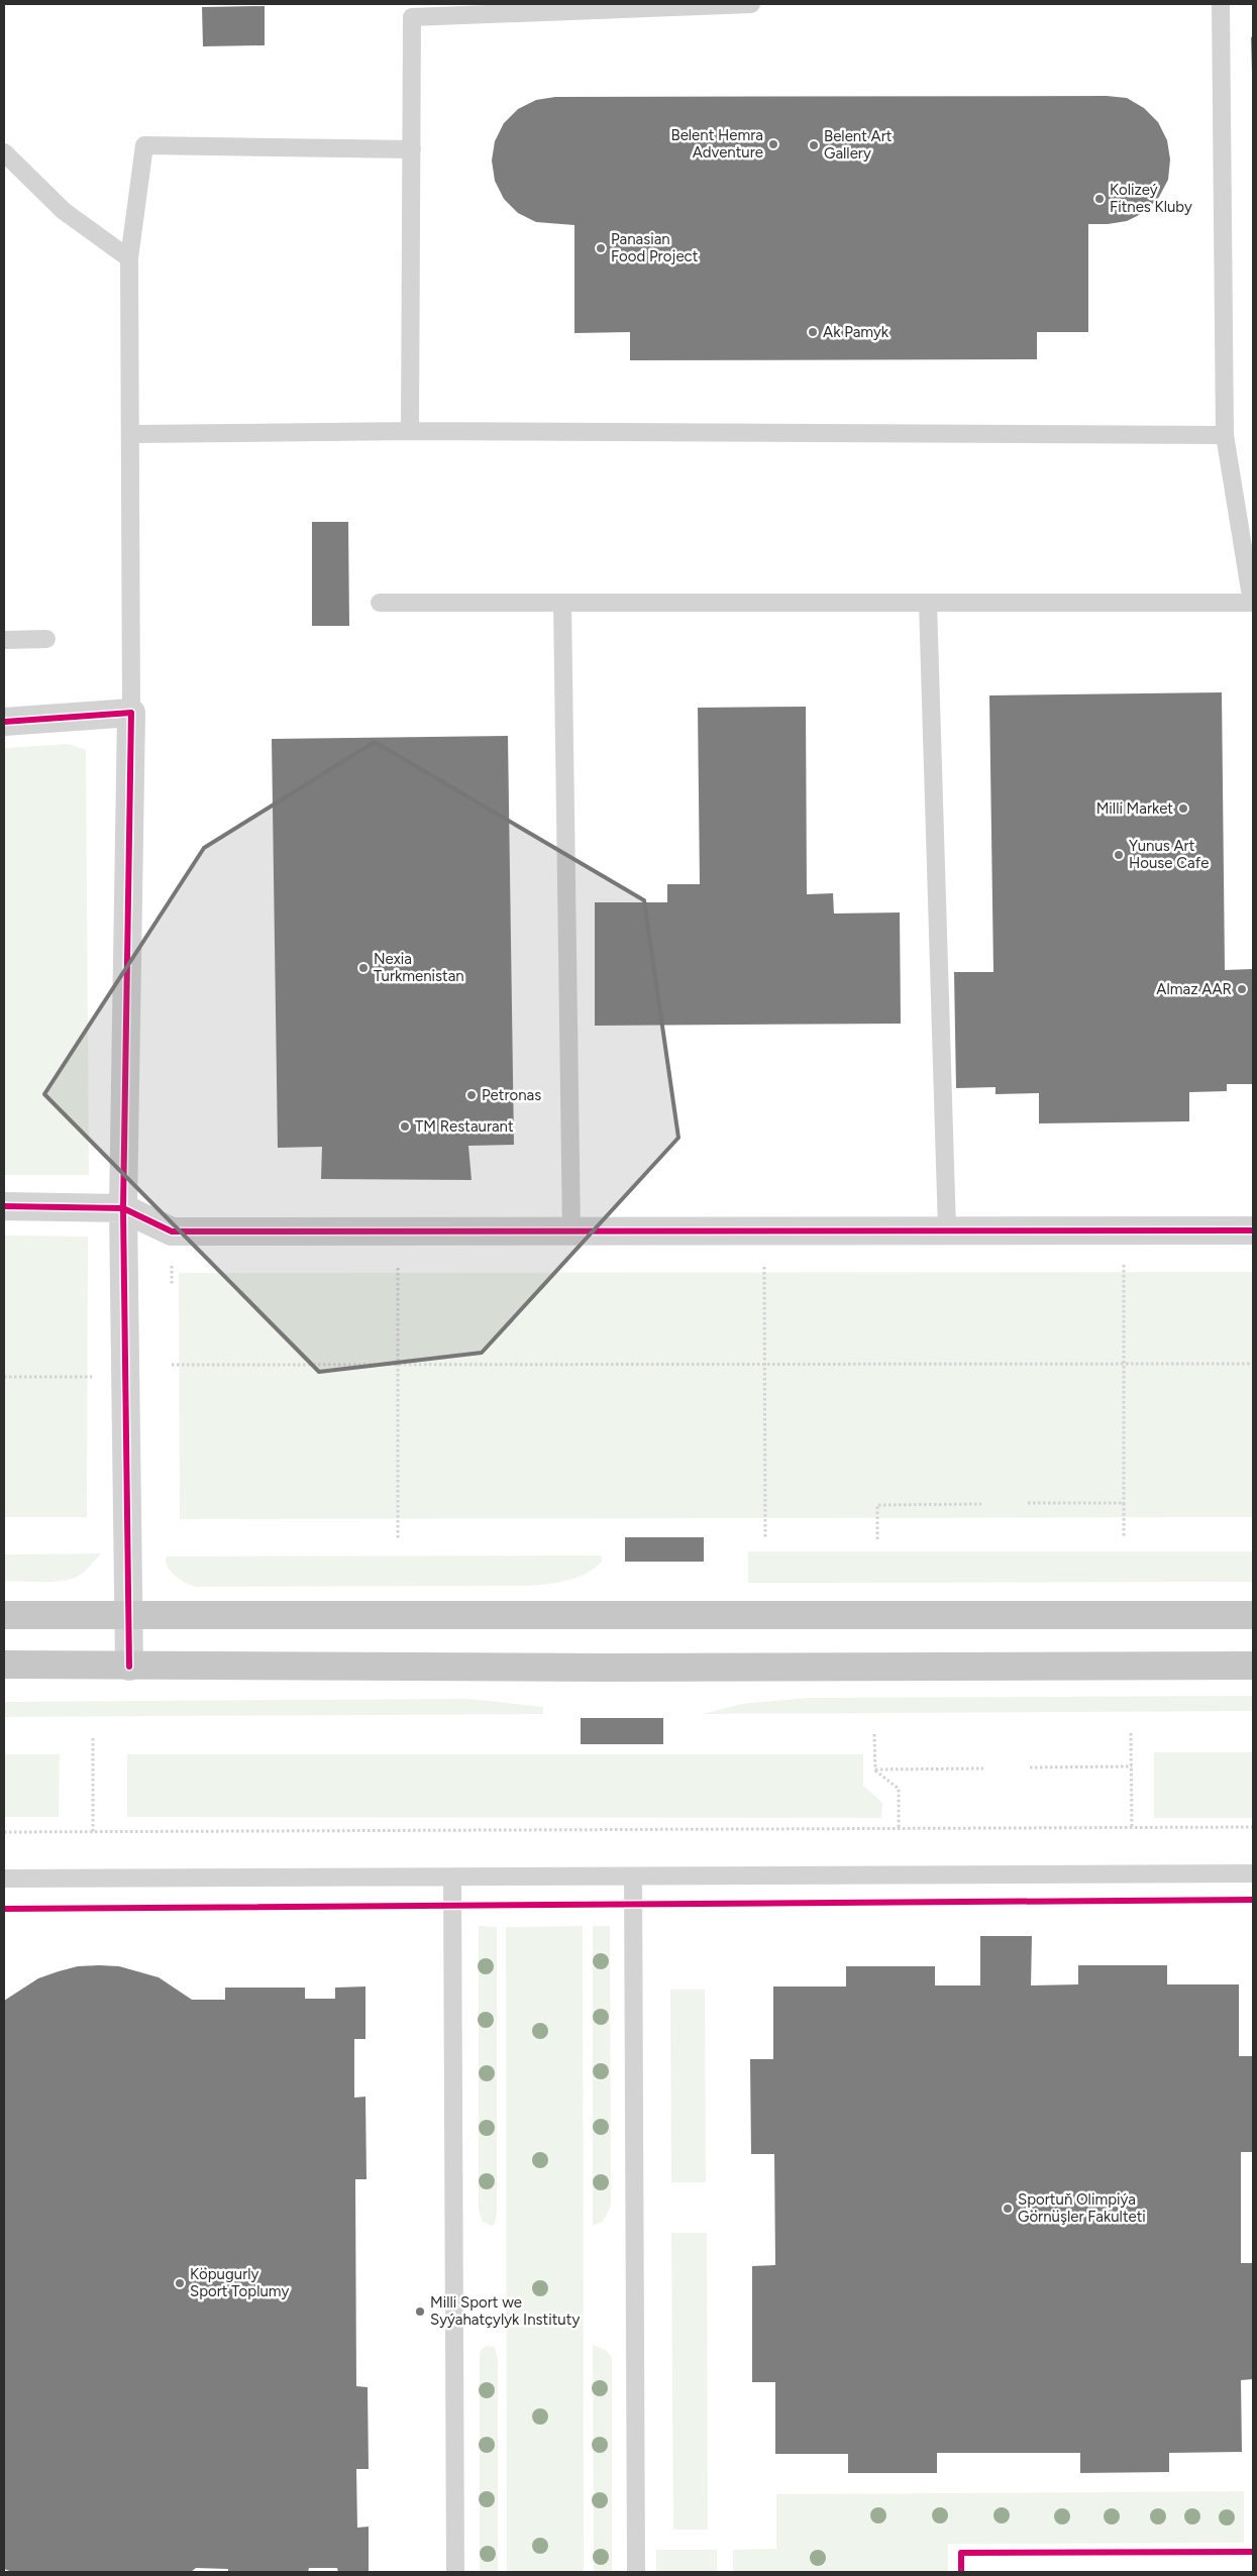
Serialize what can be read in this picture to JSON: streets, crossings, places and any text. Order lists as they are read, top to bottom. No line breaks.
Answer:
{"places":["Belent Hemra Adventure","Belent Art Gallery","Kolizeý Fitnes Kluby","Panasian Food Project","Ak Pamyk","Milli Market","Yunus Art House Cafe","Nexia Turkmenistan","Almaz AAR","Petronas","TM Restaurant","Sportuň Olimpiýa Görnüşler Fakulteti","Köpugurly Sport Toplumy","Milli Sport we Syýahatçylyk Instituty"]}
